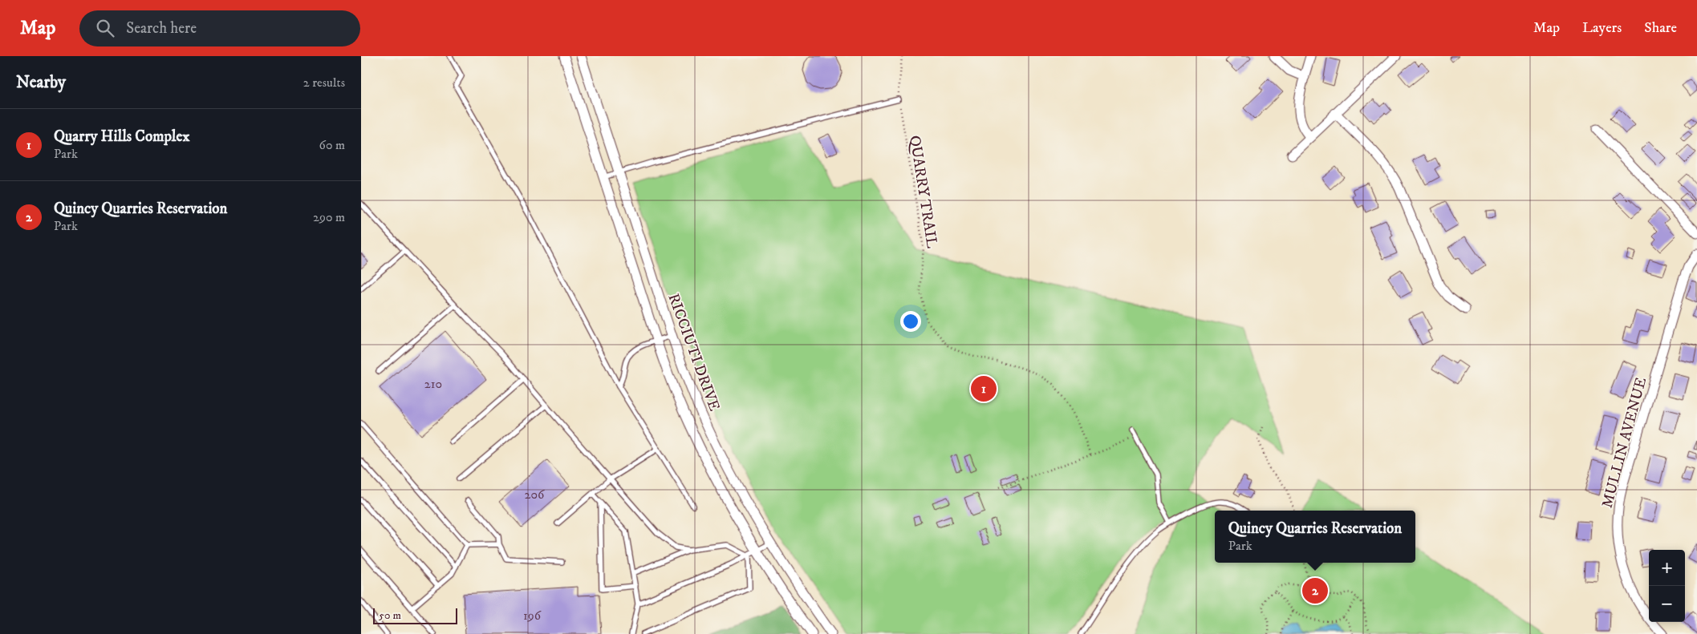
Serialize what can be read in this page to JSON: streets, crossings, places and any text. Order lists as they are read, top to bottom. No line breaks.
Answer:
{"streets":{"street":["RICCIUTI DRIVE","MULLIN AVENUE"],"path":["QUARRY TRAIL"]},"house_numbers":["210","206","196"],"scale_bar":"50 m","page":{"header":"Map","search":"Search here","nav":["Map","Layers","Share"],"heading":["Nearby","2 results"],"list":[{"mark":"1","name":"Quarry Hills Complex","note":"Park","value":"60 m"},{"mark":"2","name":"Quincy Quarries Reservation","note":"Park","value":"290 m"}],"pins":["1","2"],"popup":["Quincy Quarries Reservation","Park"],"map_buttons":["+","−"],"scale":"50 m"}}
